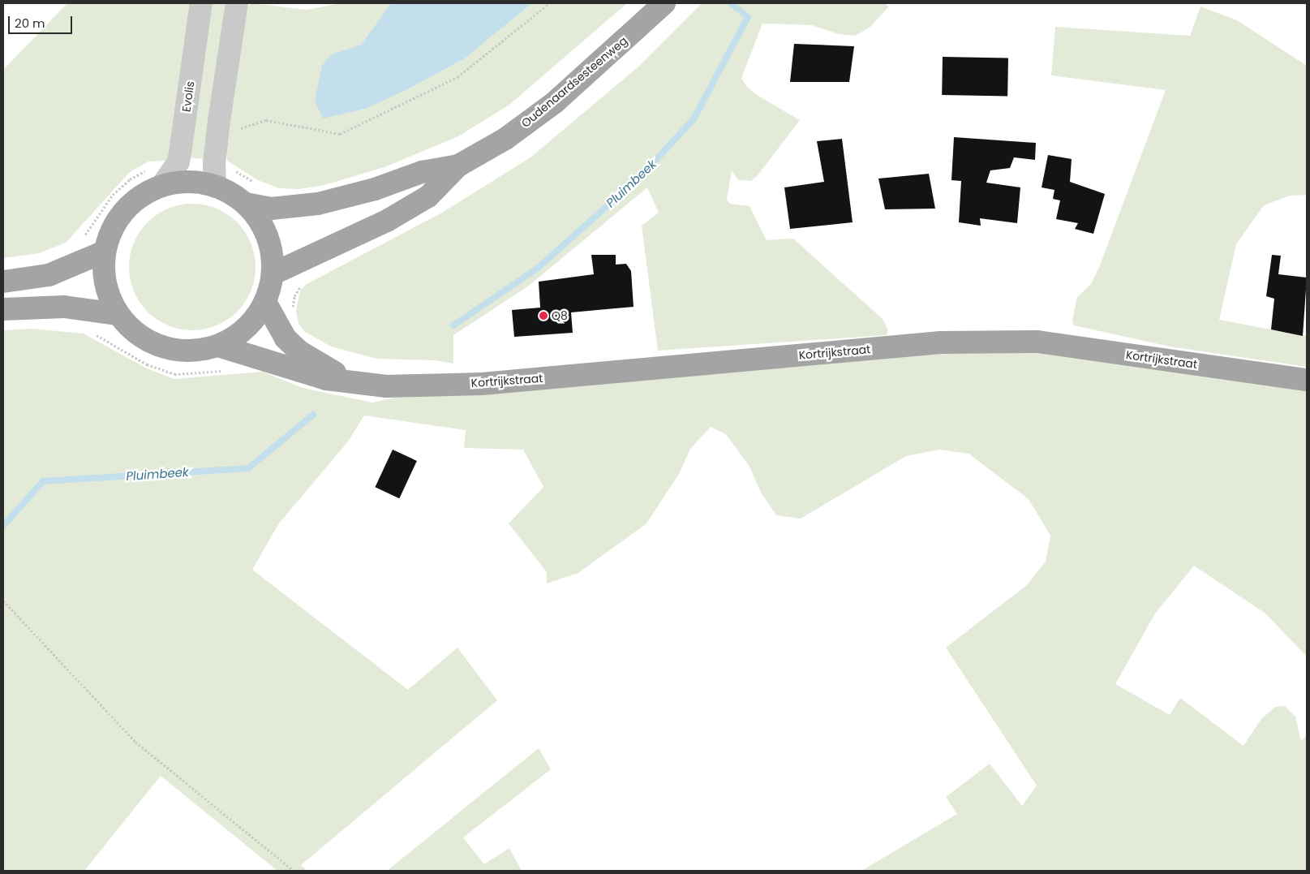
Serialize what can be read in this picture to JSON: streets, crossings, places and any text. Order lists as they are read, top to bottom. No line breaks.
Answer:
{"streets":{"main road":["Oudenaardsesteenweg","Kortrijkstraat"],"street":["Evolis"]},"water":["Pluimbeek"],"places":["Q8"],"scale_bar":"20 m"}
